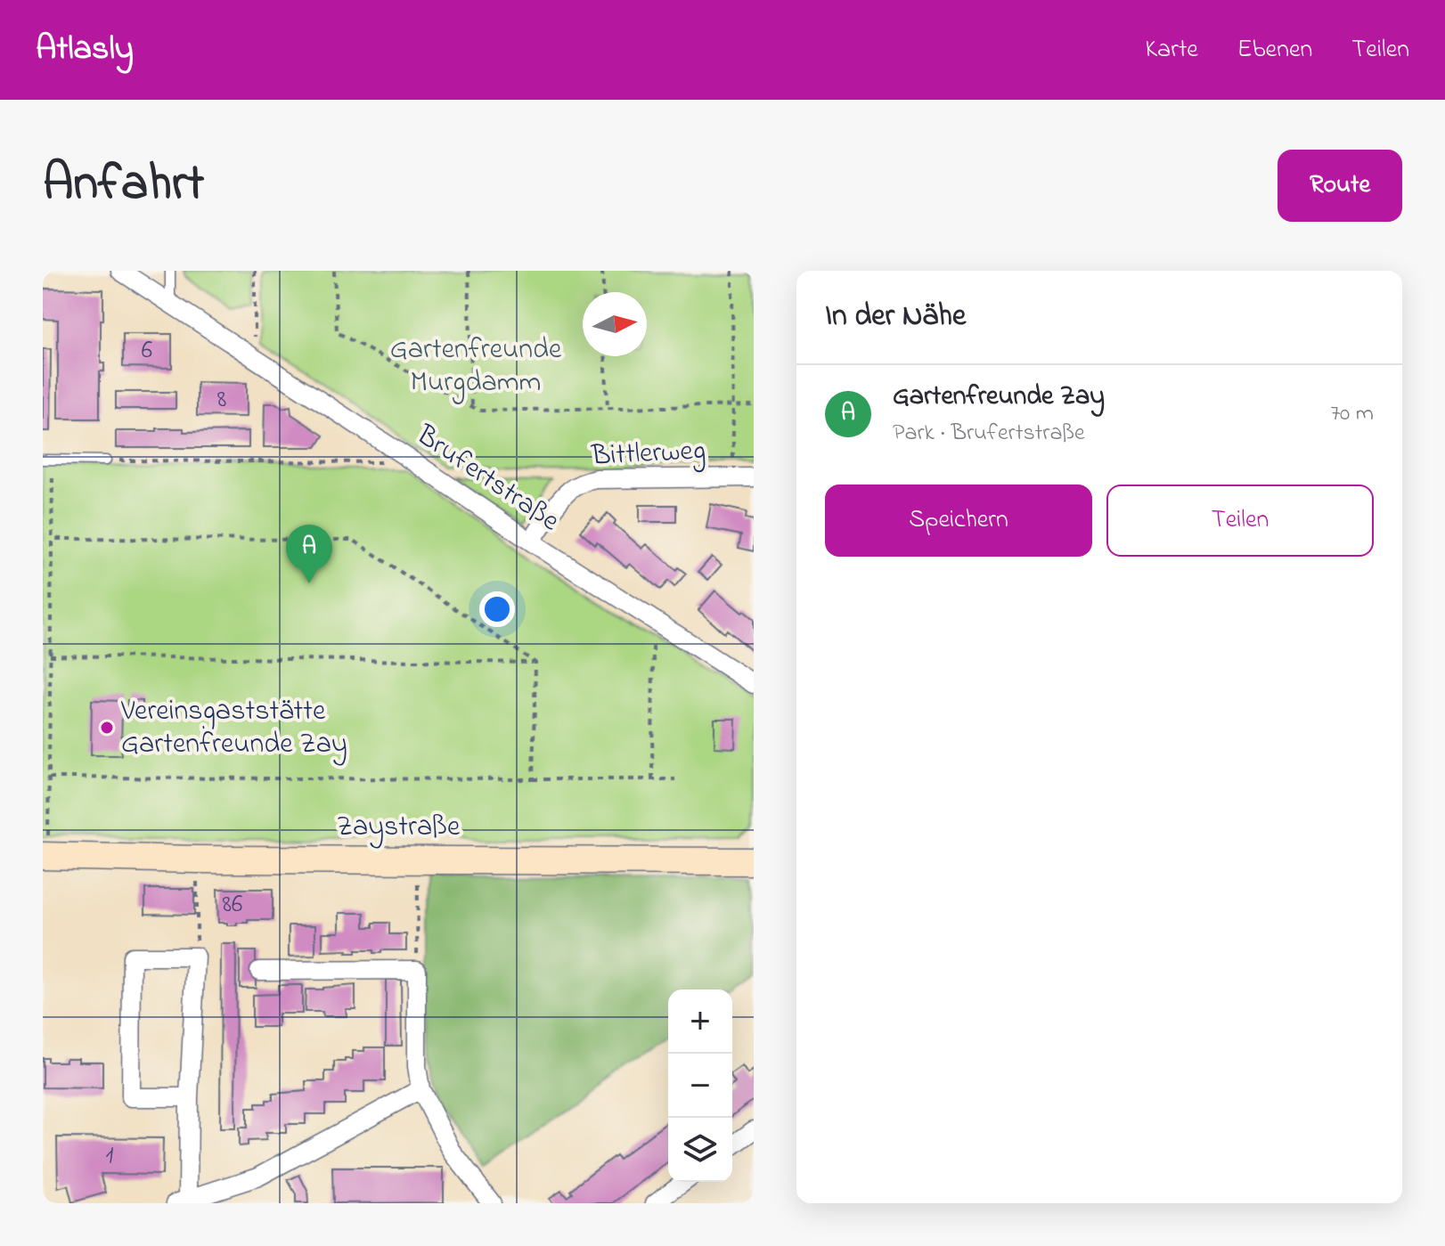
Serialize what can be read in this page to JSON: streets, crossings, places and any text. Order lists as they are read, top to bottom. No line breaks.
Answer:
{"streets":{"street":["Bittlerweg","Brufertstraße","Zaystraße"]},"crossings":[["Bittlerweg","Brufertstraße"]],"parks":["Gartenfreunde Murgdamm"],"places":["Vereinsgaststätte Gartenfreunde Zay"],"house_numbers":["6","8","86","1"],"north":"right","page":{"header":"Atlasly","nav":["Karte","Ebenen","Teilen"],"title":"Anfahrt","buttons":["Route",["Speichern","Teilen"]],"heading":"In der Nähe","list":[{"mark":"A","name":"Gartenfreunde Zay","note":"Park · Brufertstraße","value":"70 m"}],"pins":"A","map_buttons":["+","−"]}}
